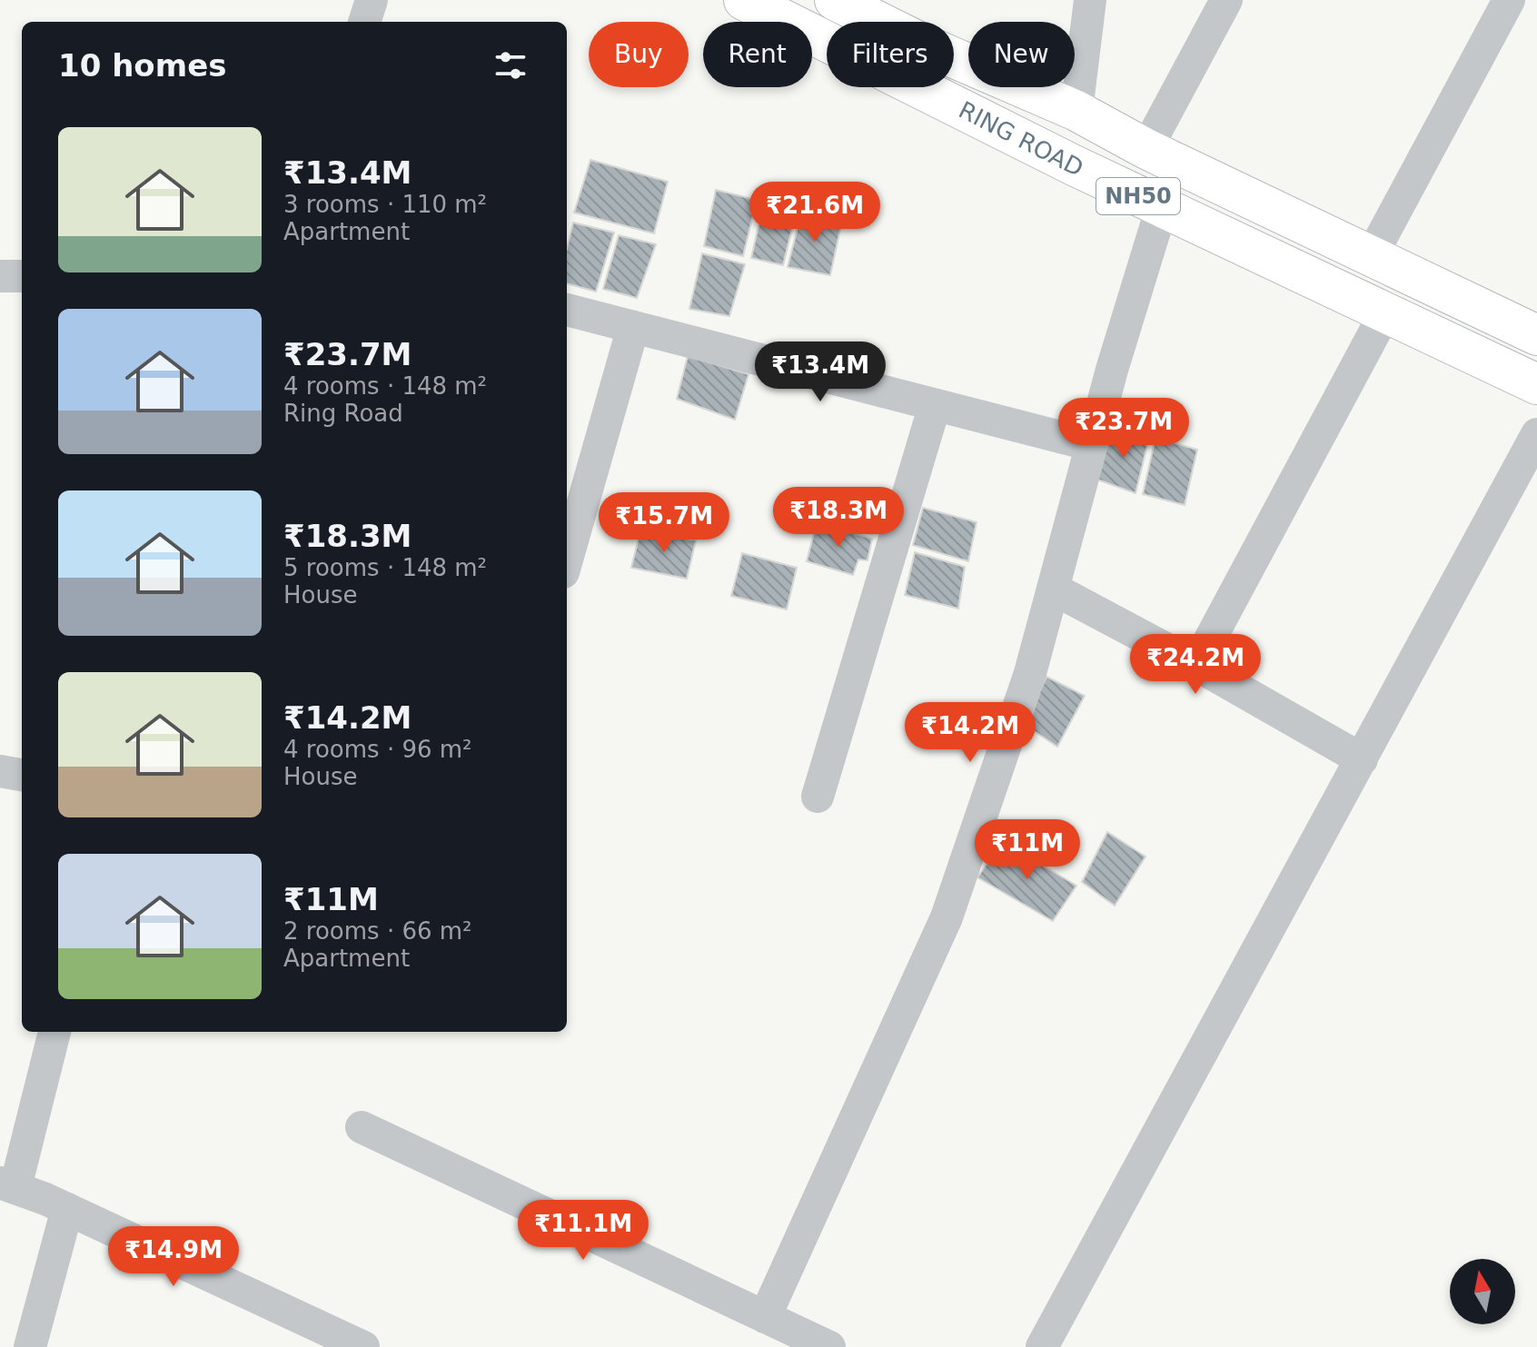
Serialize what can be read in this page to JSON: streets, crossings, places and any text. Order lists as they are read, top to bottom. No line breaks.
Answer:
{"streets":{"highway":["RING ROAD","NH50"]},"north":"top","page":{"chip":["Buy","Rent","Filters","New"],"heading":"10 homes","list":[{"name":"₹13.4M","note":"3 rooms · 110 m² · Apartment"},{"name":"₹23.7M","note":"4 rooms · 148 m² · Ring Road"},{"name":"₹18.3M","note":"5 rooms · 148 m² · House"},{"name":"₹14.2M","note":"4 rooms · 96 m² · House"},{"name":"₹11M","note":"2 rooms · 66 m² · Apartment"}],"price":["₹21.6M","₹13.4M","₹23.7M","₹18.3M","₹15.7M","₹24.2M","₹14.2M","₹11M","₹11.1M","₹14.9M"]}}
